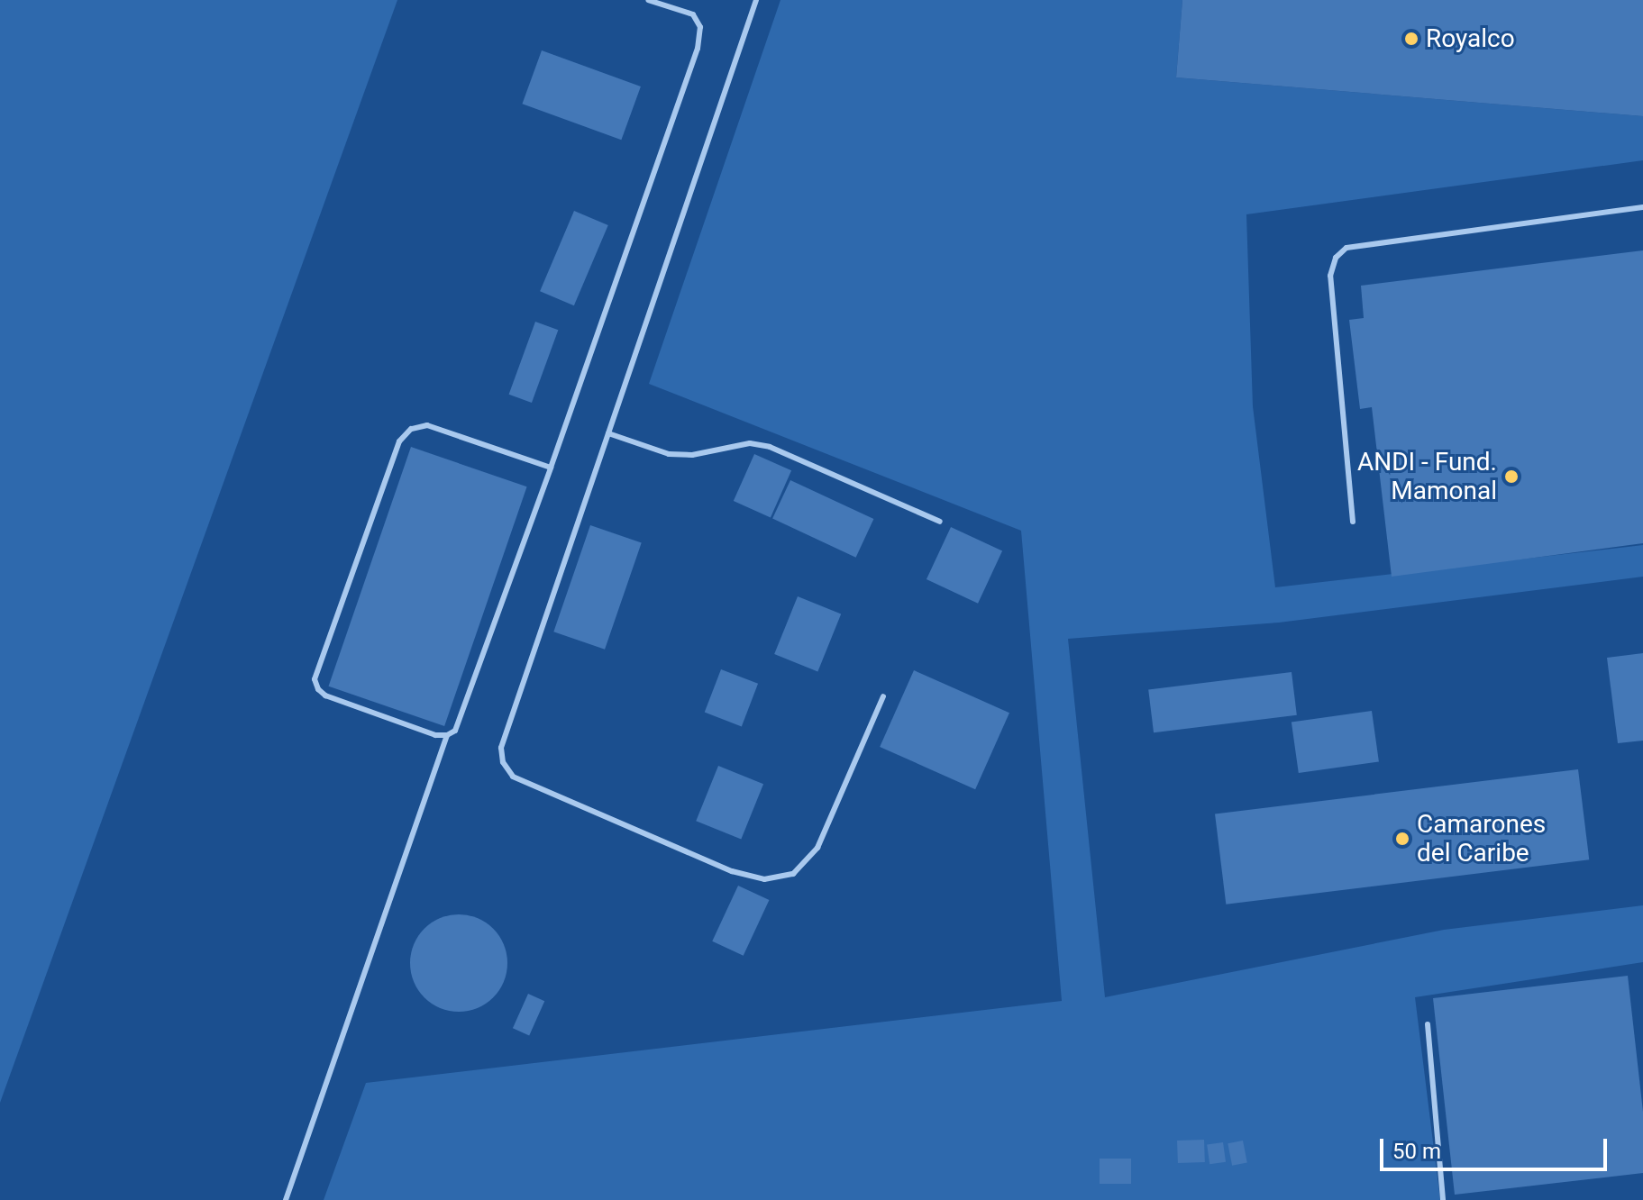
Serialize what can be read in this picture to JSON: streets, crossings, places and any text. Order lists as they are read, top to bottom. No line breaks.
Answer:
{"places":["Royalco","ANDI - Fund. Mamonal","Camarones del Caribe"],"scale_bar":"50 m"}
